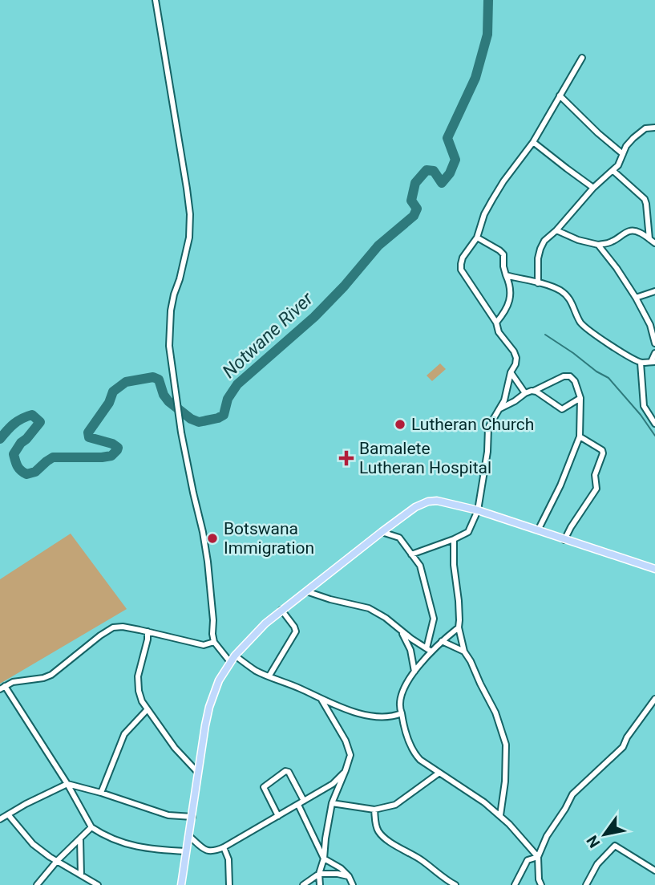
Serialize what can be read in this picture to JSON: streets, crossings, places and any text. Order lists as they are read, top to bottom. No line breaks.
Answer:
{"water":["Notwane River"],"places":{"other":["Lutheran Church","Botswana Immigration"],"health":["Bamalete Lutheran Hospital"]},"north":"bottom left"}
